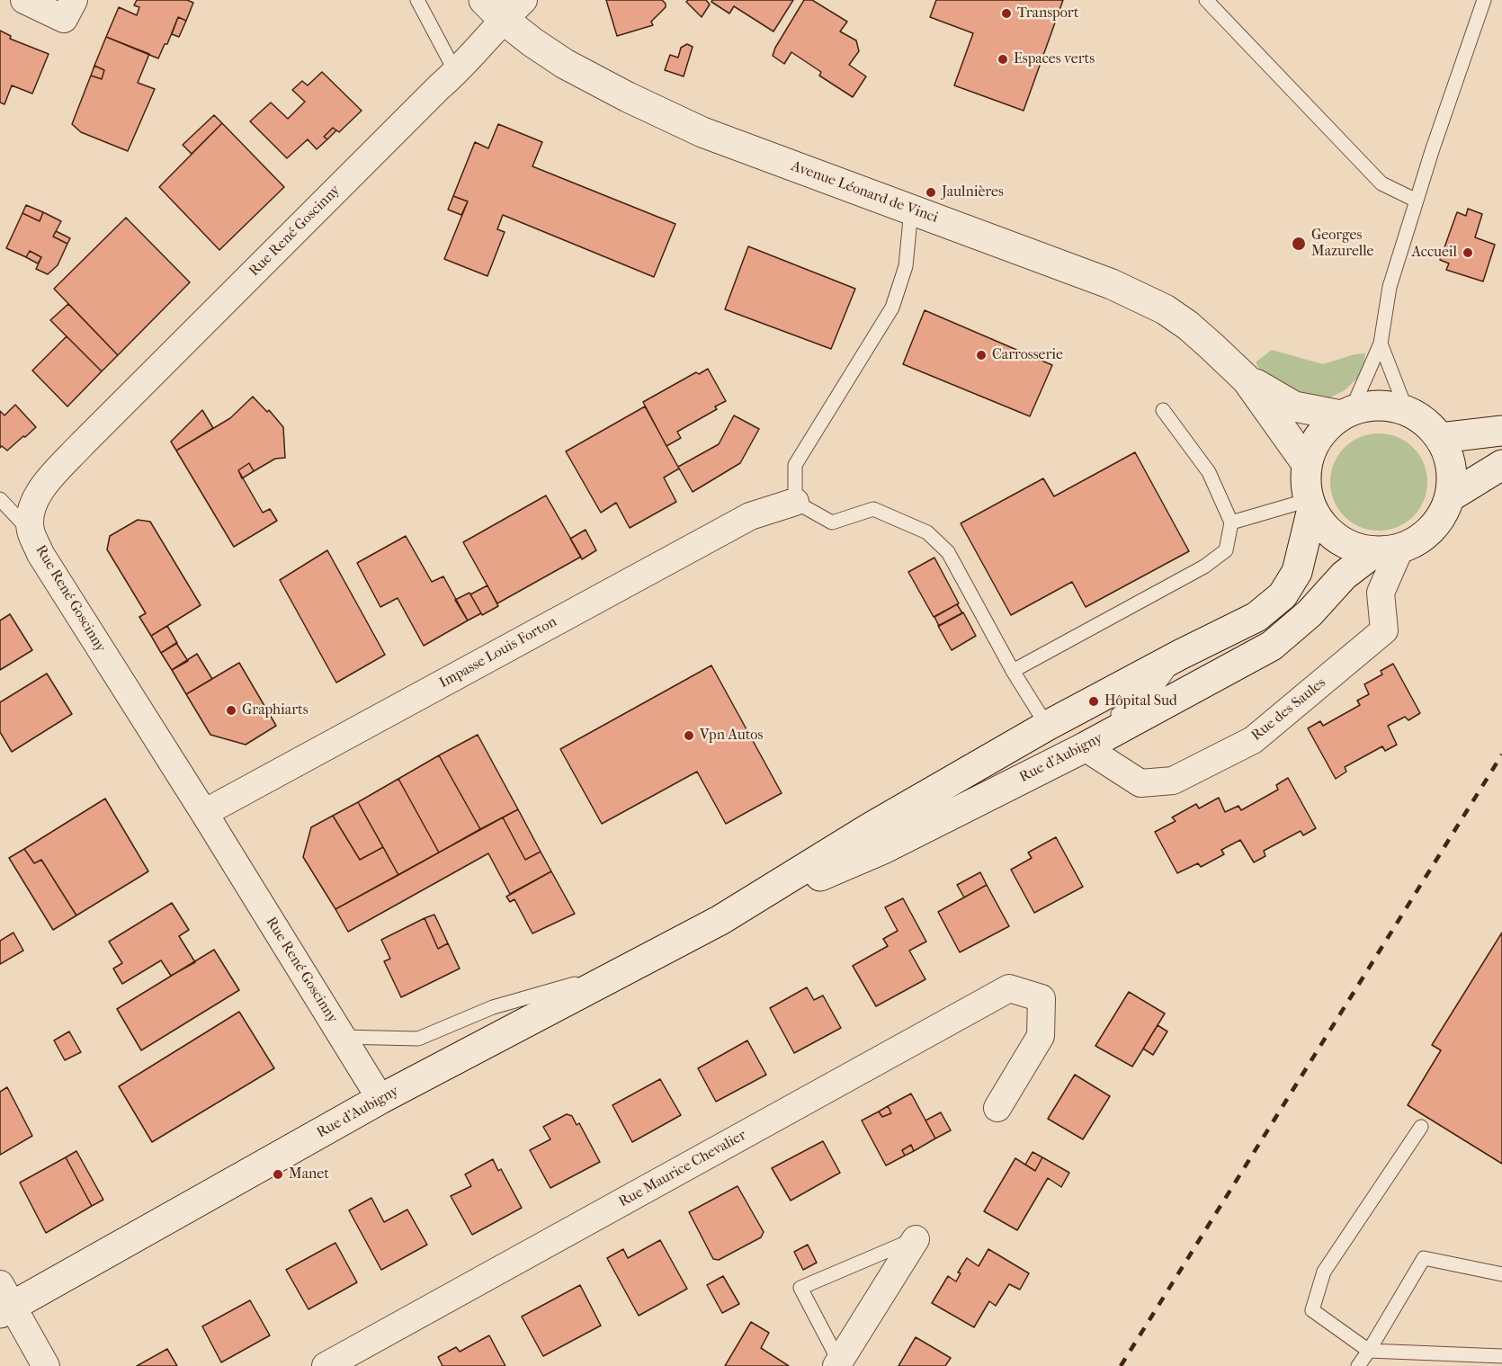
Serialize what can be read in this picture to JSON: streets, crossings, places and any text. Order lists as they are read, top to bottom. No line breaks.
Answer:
{"streets":{"main road":["Avenue Léonard de Vinci","Rue d'Aubigny"],"street":["Rue René Goscinny","Impasse Louis Forton","Rue des Saules","Rue Maurice Chevalier"]},"crossings":[["Avenue Léonard de Vinci","Rue René Goscinny"],["Avenue Léonard de Vinci","Rue des Saules"],["Avenue Léonard de Vinci","Rue d'Aubigny"],["Rue René Goscinny","Impasse Louis Forton"],["Rue René Goscinny","Rue d'Aubigny"],["Rue des Saules","Rue d'Aubigny"]],"places":["Transport","Espaces verts","Jaulnières","Georges Mazurelle","Accueil","Carrosserie","Hôpital Sud","Graphiarts","Vpn Autos","Manet"]}
